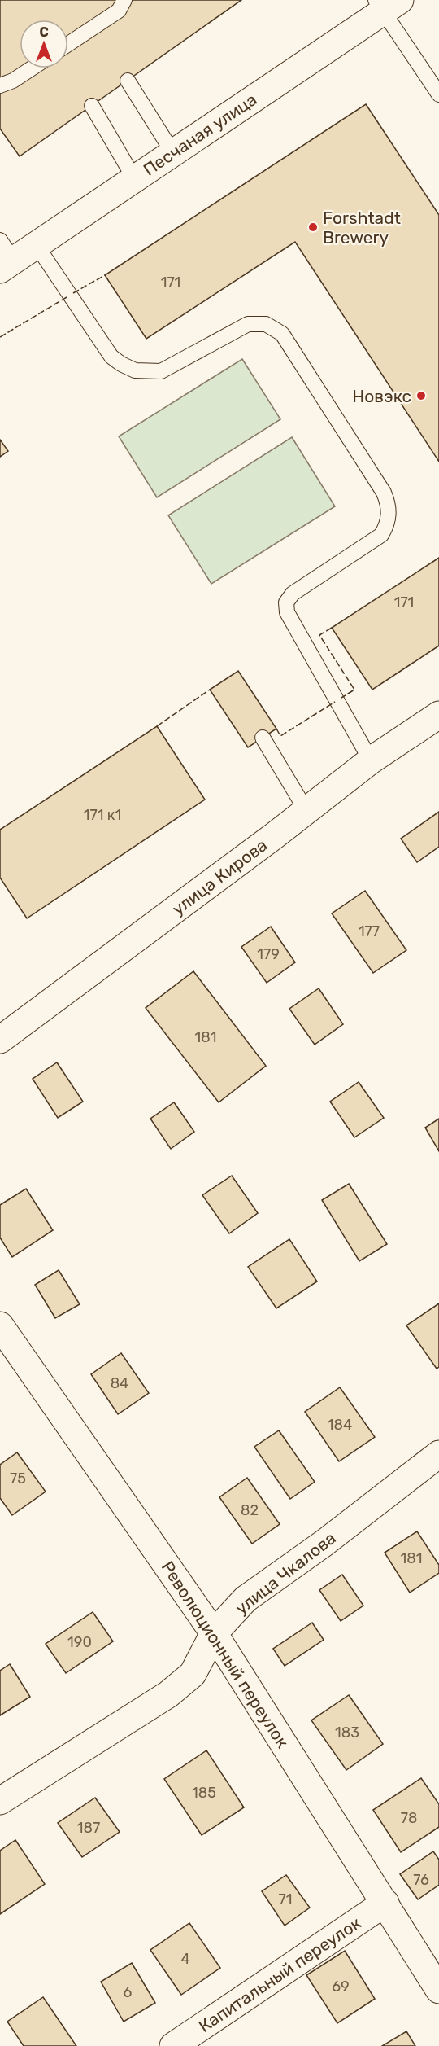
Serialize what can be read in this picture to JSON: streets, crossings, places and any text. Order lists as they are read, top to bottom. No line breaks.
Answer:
{"streets":{"street":["Песчаная улица","улица Кирова","улица Чкалова","Революционный переулок","Капитальный переулок"]},"crossings":[["улица Чкалова","Революционный переулок"],["Революционный переулок","Капитальный переулок"]],"places":["Forshtadt Brewery","Новэкс"],"house_numbers":["171","171","171 к1","177","179","181","84","184","75","82","181","190","183","185","78","187","76","71","4","69","6"],"north":"top"}
